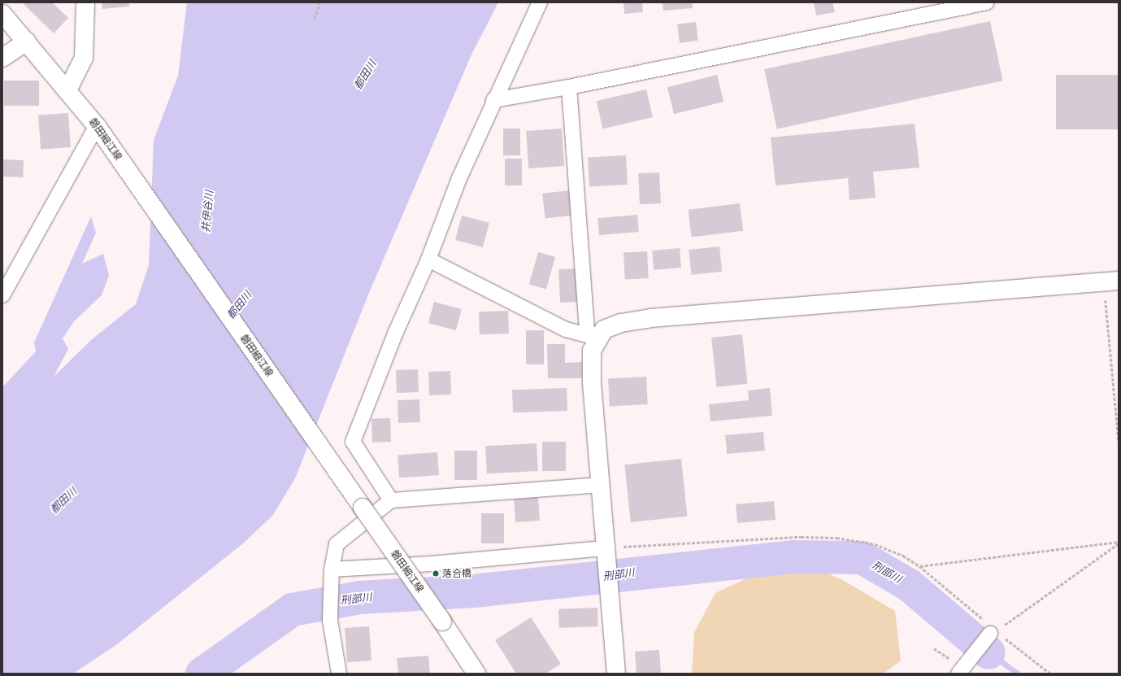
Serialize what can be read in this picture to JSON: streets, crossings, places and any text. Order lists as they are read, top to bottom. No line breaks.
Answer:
{"streets":{"street":["磐田細江線"]},"water":["都田川","井伊谷川","刑部川"],"places":["落合橋"]}
